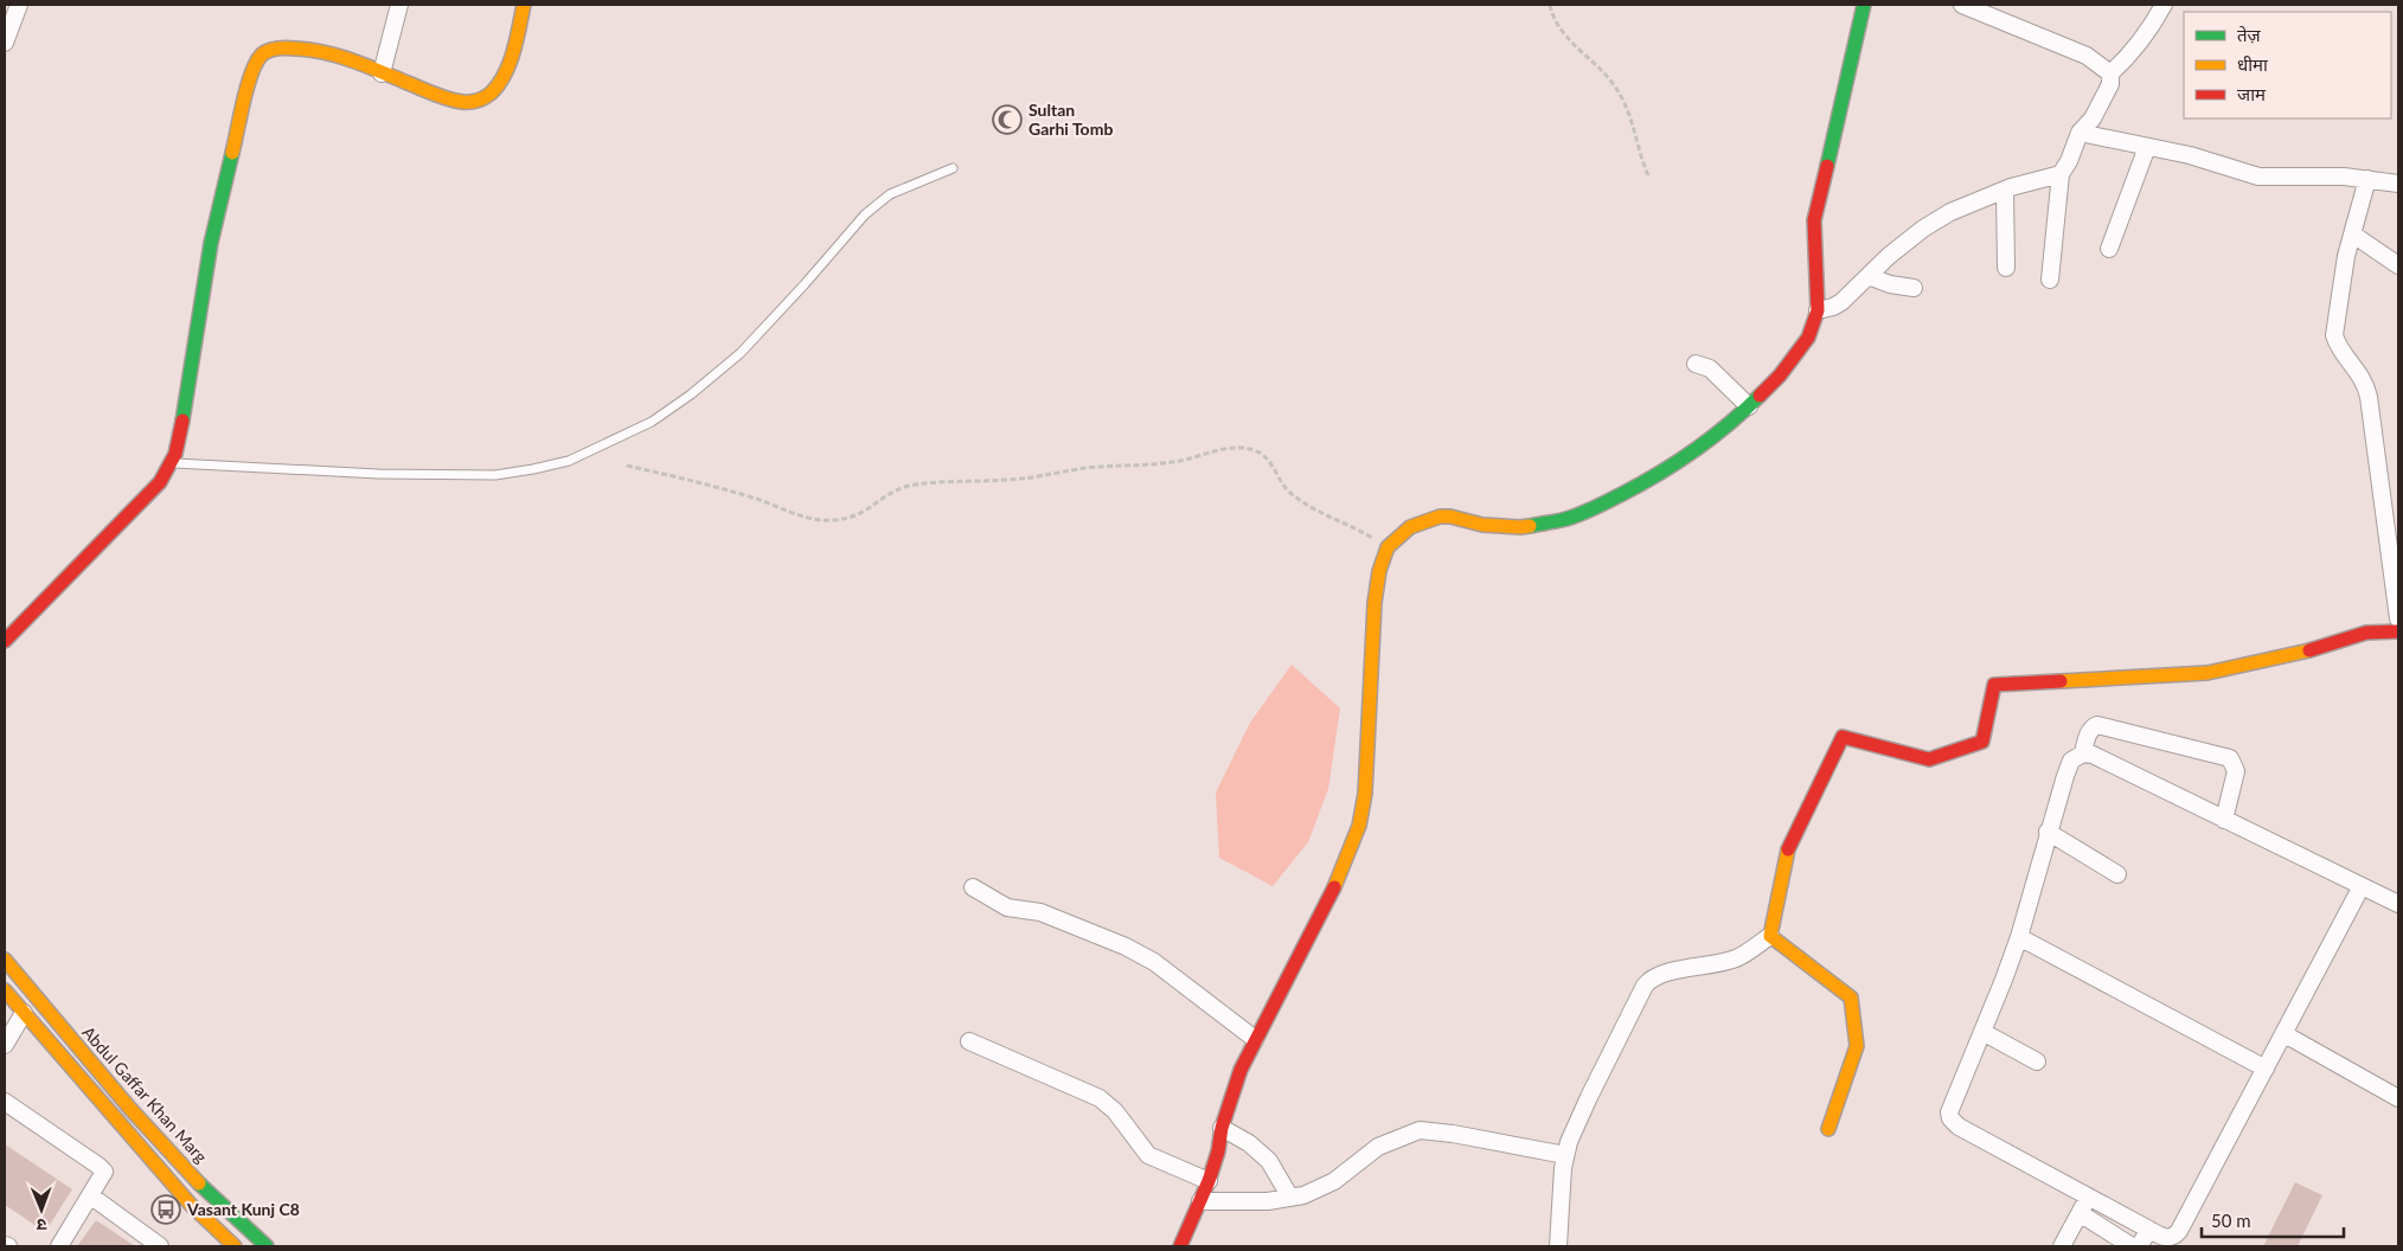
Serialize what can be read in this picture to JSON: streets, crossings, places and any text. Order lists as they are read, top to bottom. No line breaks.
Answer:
{"streets":{"street":["Abdul Gaffar Khan Marg"]},"places":{"mosque":["Sultan Garhi Tomb"],"bus stop":["Vasant Kunj C8"]},"legend":["तेज़","धीमा","जाम"],"scale_bar":"50 m","north":"bottom"}
